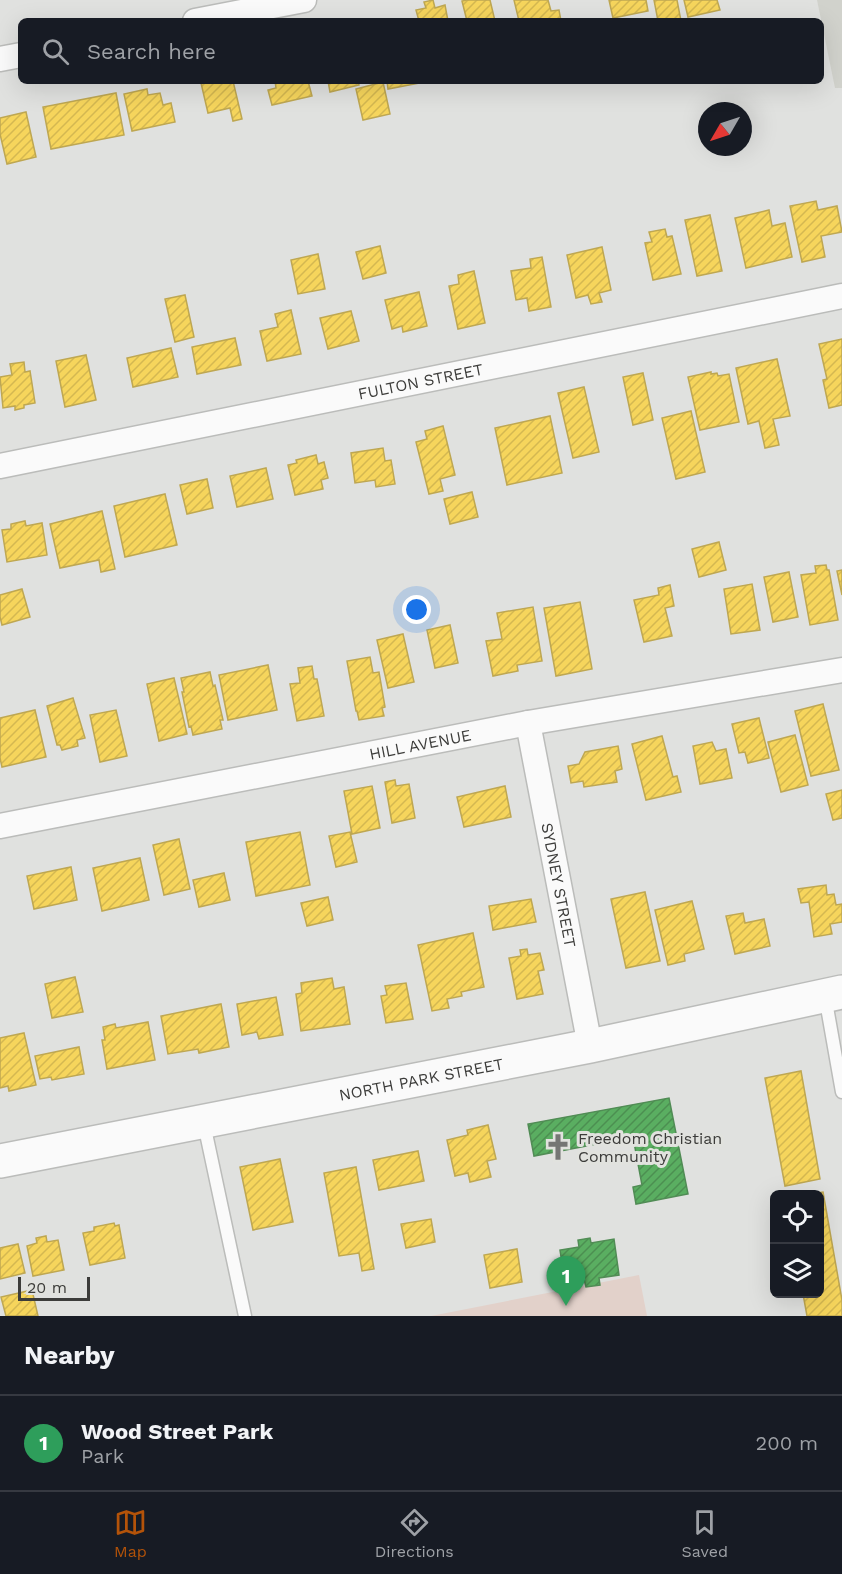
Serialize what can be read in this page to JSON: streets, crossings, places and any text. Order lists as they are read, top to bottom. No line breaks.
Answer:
{"streets":{"main road":["NORTH PARK STREET"],"street":["FULTON STREET","HILL AVENUE","SYDNEY STREET"]},"crossings":[["HILL AVENUE","SYDNEY STREET"],["SYDNEY STREET","NORTH PARK STREET"]],"places":{"church":["Freedom Christian Community"]},"scale_bar":"20 m","north":"bottom left","page":{"search":"Search here","pins":"1","scale":"20 m","heading":"Nearby","list":[{"mark":"1","name":"Wood Street Park","note":"Park","value":"200 m"}],"nav":["Map","Directions","Saved"]}}
